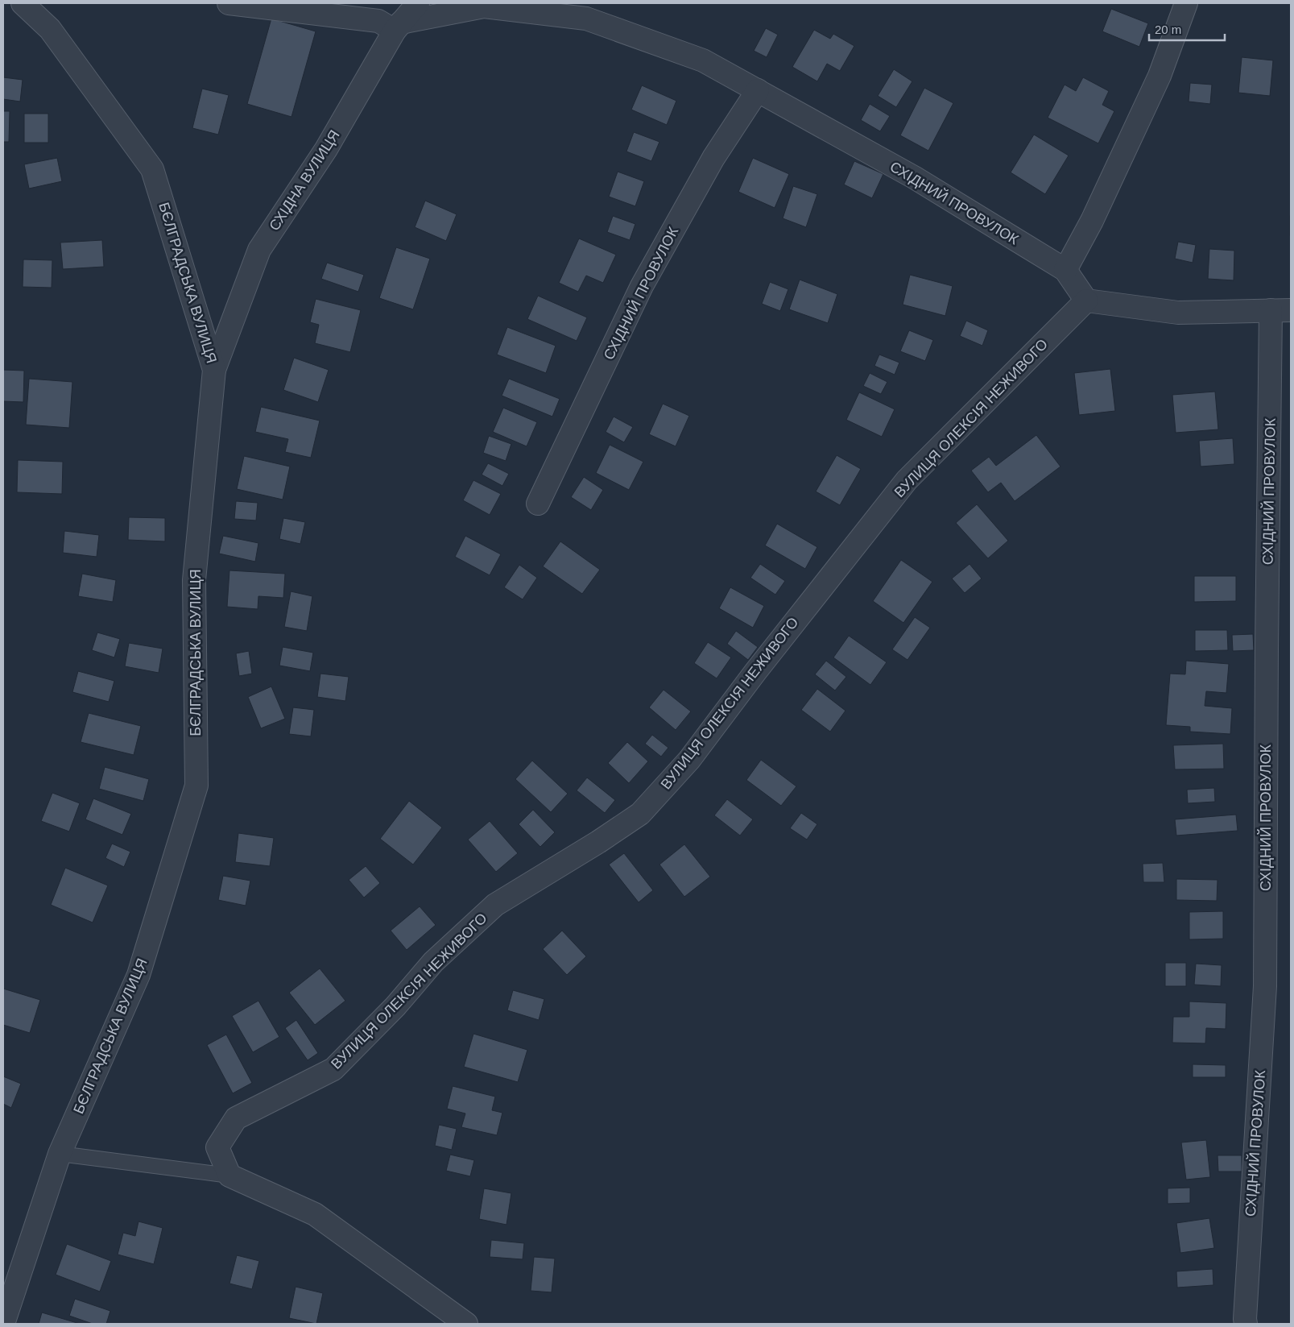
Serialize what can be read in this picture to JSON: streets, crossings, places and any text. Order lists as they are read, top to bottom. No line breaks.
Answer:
{"streets":{"street":["СХІДНА ВУЛИЦЯ","СХІДНИЙ ПРОВУЛОК","БЄЛГРАДСЬКА ВУЛИЦЯ","ВУЛИЦЯ ОЛЕКСІЯ НЕЖИВОГО"]},"crossings":[["СХІДНА ВУЛИЦЯ","СХІДНИЙ ПРОВУЛОК"],["СХІДНА ВУЛИЦЯ","БЄЛГРАДСЬКА ВУЛИЦЯ"],["СХІДНИЙ ПРОВУЛОК","ВУЛИЦЯ ОЛЕКСІЯ НЕЖИВОГО"]],"scale_bar":"20 m"}
